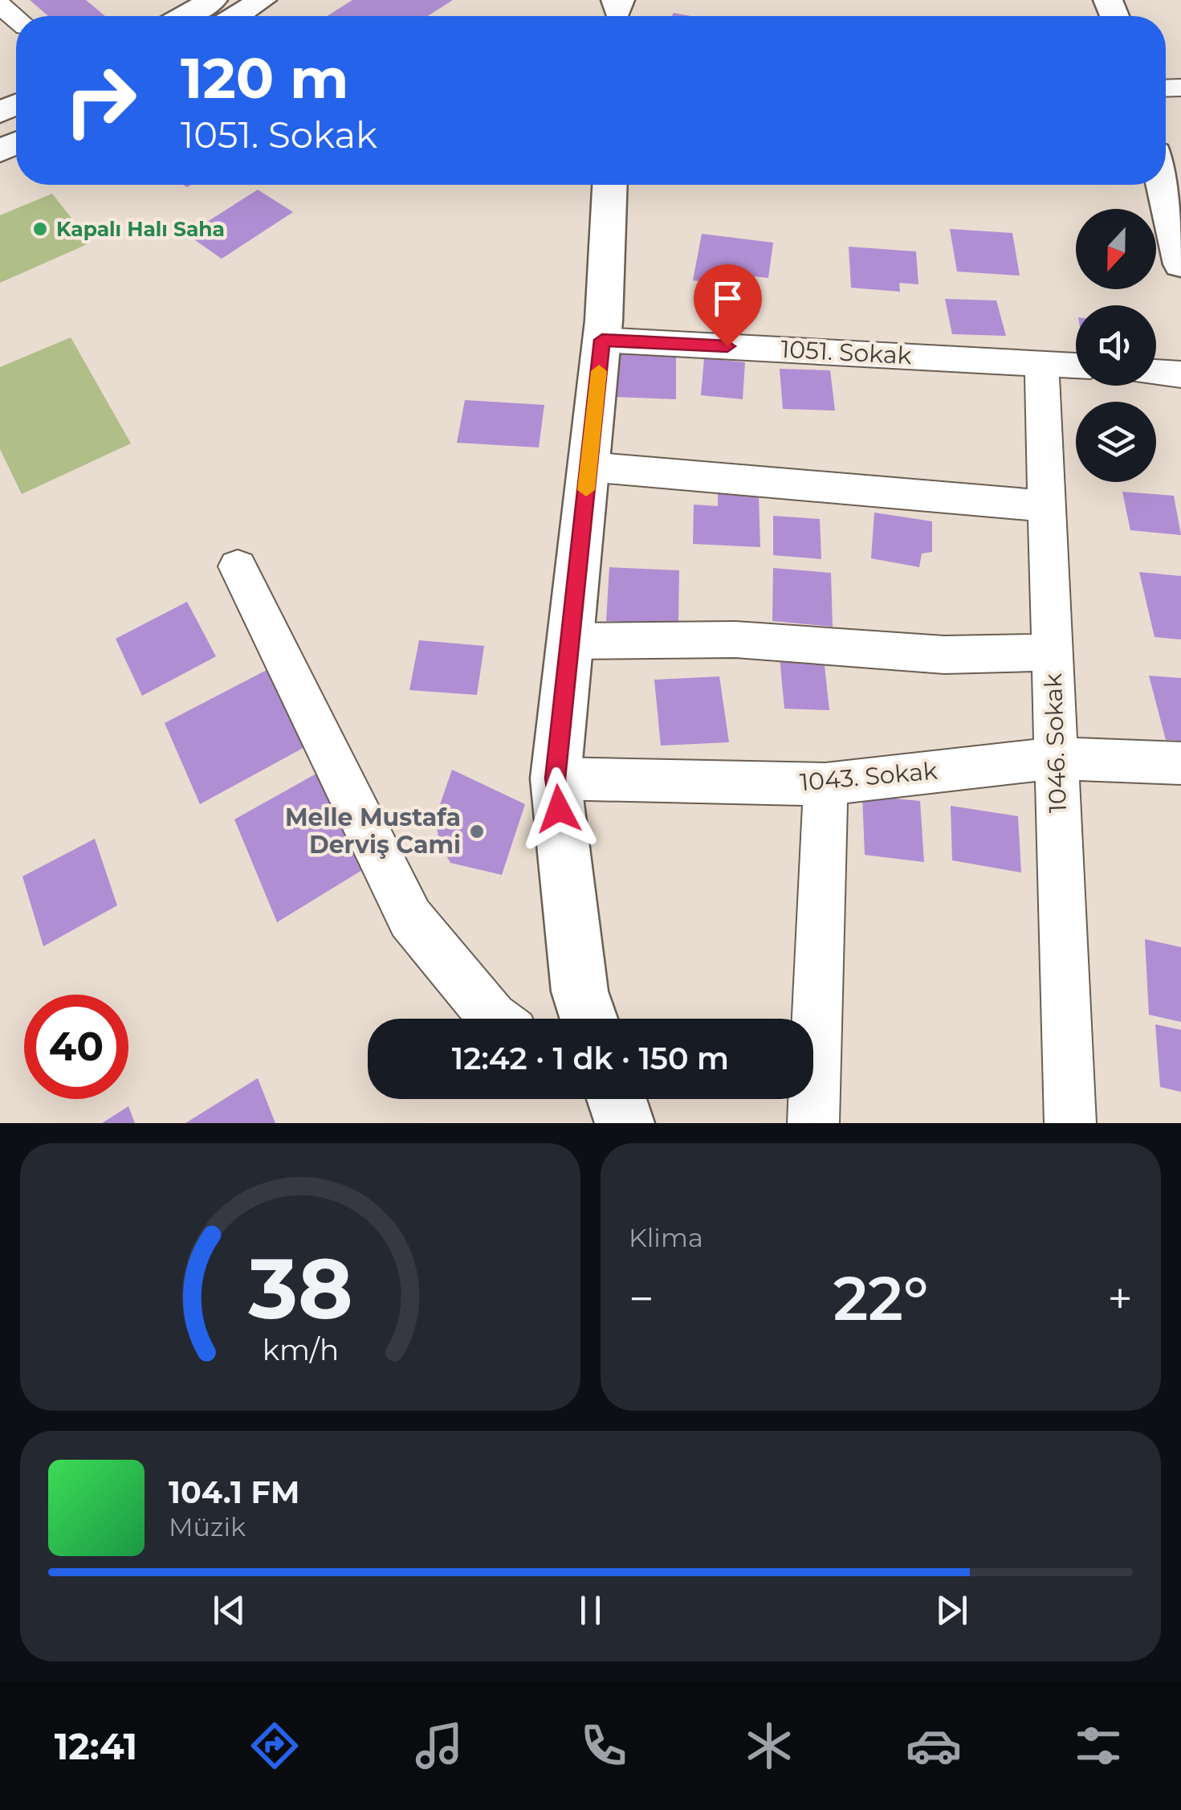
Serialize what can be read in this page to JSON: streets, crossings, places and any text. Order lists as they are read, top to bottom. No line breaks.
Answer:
{"streets":{"street":["1051. Sokak","1046. Sokak","1043. Sokak"]},"crossings":[["1051. Sokak","1046. Sokak"],["1046. Sokak","1043. Sokak"]],"places":["Kapalı Halı Saha","Melle Mustafa Derviş Cami"],"north":"bottom","page":{"turn":["120 m","1051. Sokak"],"limit":"40","trip":"12:42 · 1 dk · 150 m","tile":"Klima","heat":["−","22°","+"],"song":["104.1 FM","Müzik"],"tabs":"12:41","gauge":["38","km/h"]}}
